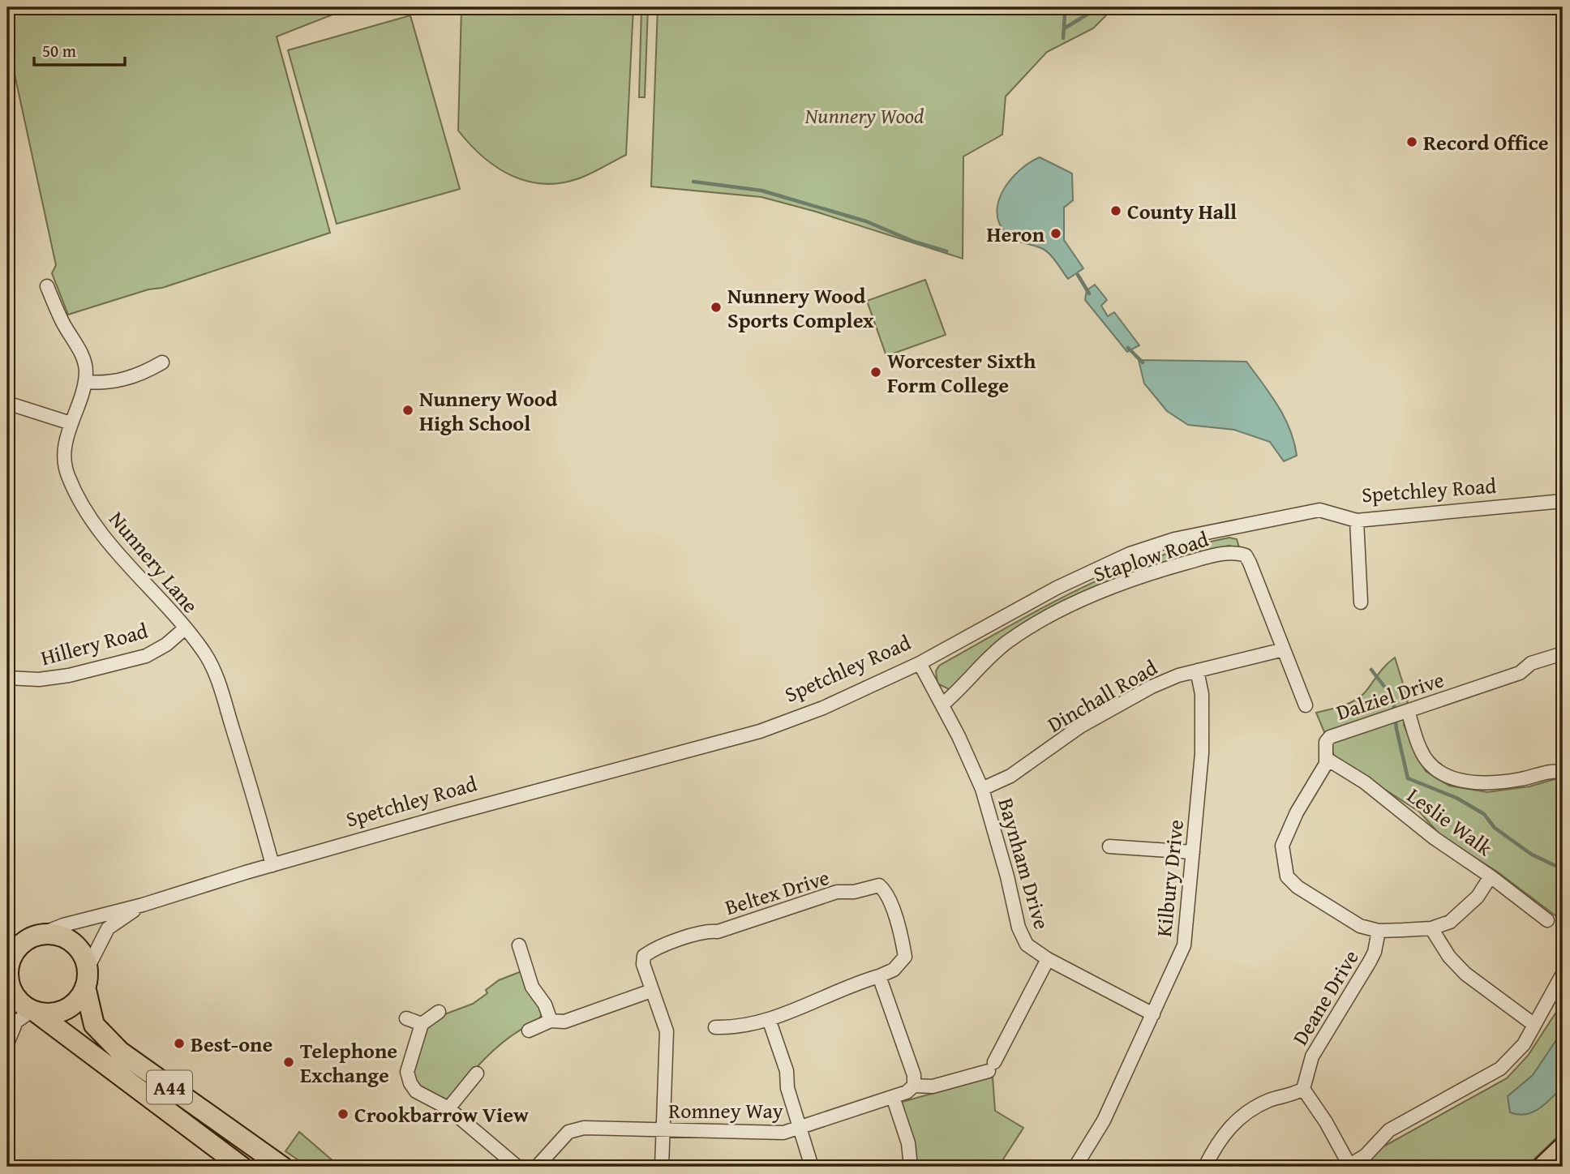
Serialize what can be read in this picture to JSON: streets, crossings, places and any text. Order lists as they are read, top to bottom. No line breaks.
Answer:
{"streets":{"main road":["A44"],"street":["Spetchley Road","Staplow Road","Nunnery Lane","Hillery Road","Dinchall Road","Dalziel Drive","Leslie Walk","Baynham Drive","Kilbury Drive","Beltex Drive","Deane Drive","Romney Way"]},"crossings":[["Spetchley Road","Nunnery Lane"],["Spetchley Road","Baynham Drive"],["Spetchley Road","A44"],["Staplow Road","Dinchall Road"],["Staplow Road","Baynham Drive"],["Nunnery Lane","Hillery Road"],["Dinchall Road","Baynham Drive"],["Dinchall Road","Kilbury Drive"],["Dalziel Drive","Leslie Walk"],["Dalziel Drive","Deane Drive"],["Baynham Drive","Kilbury Drive"],["Baynham Drive","Romney Way"],["Beltex Drive","Romney Way"]],"parks":["Nunnery Wood"],"places":["Record Office","County Hall","Heron","Nunnery Wood Sports Complex","Worcester Sixth Form College","Nunnery Wood High School","Best-one","Telephone Exchange","Crookbarrow View"],"scale_bar":"50 m"}
